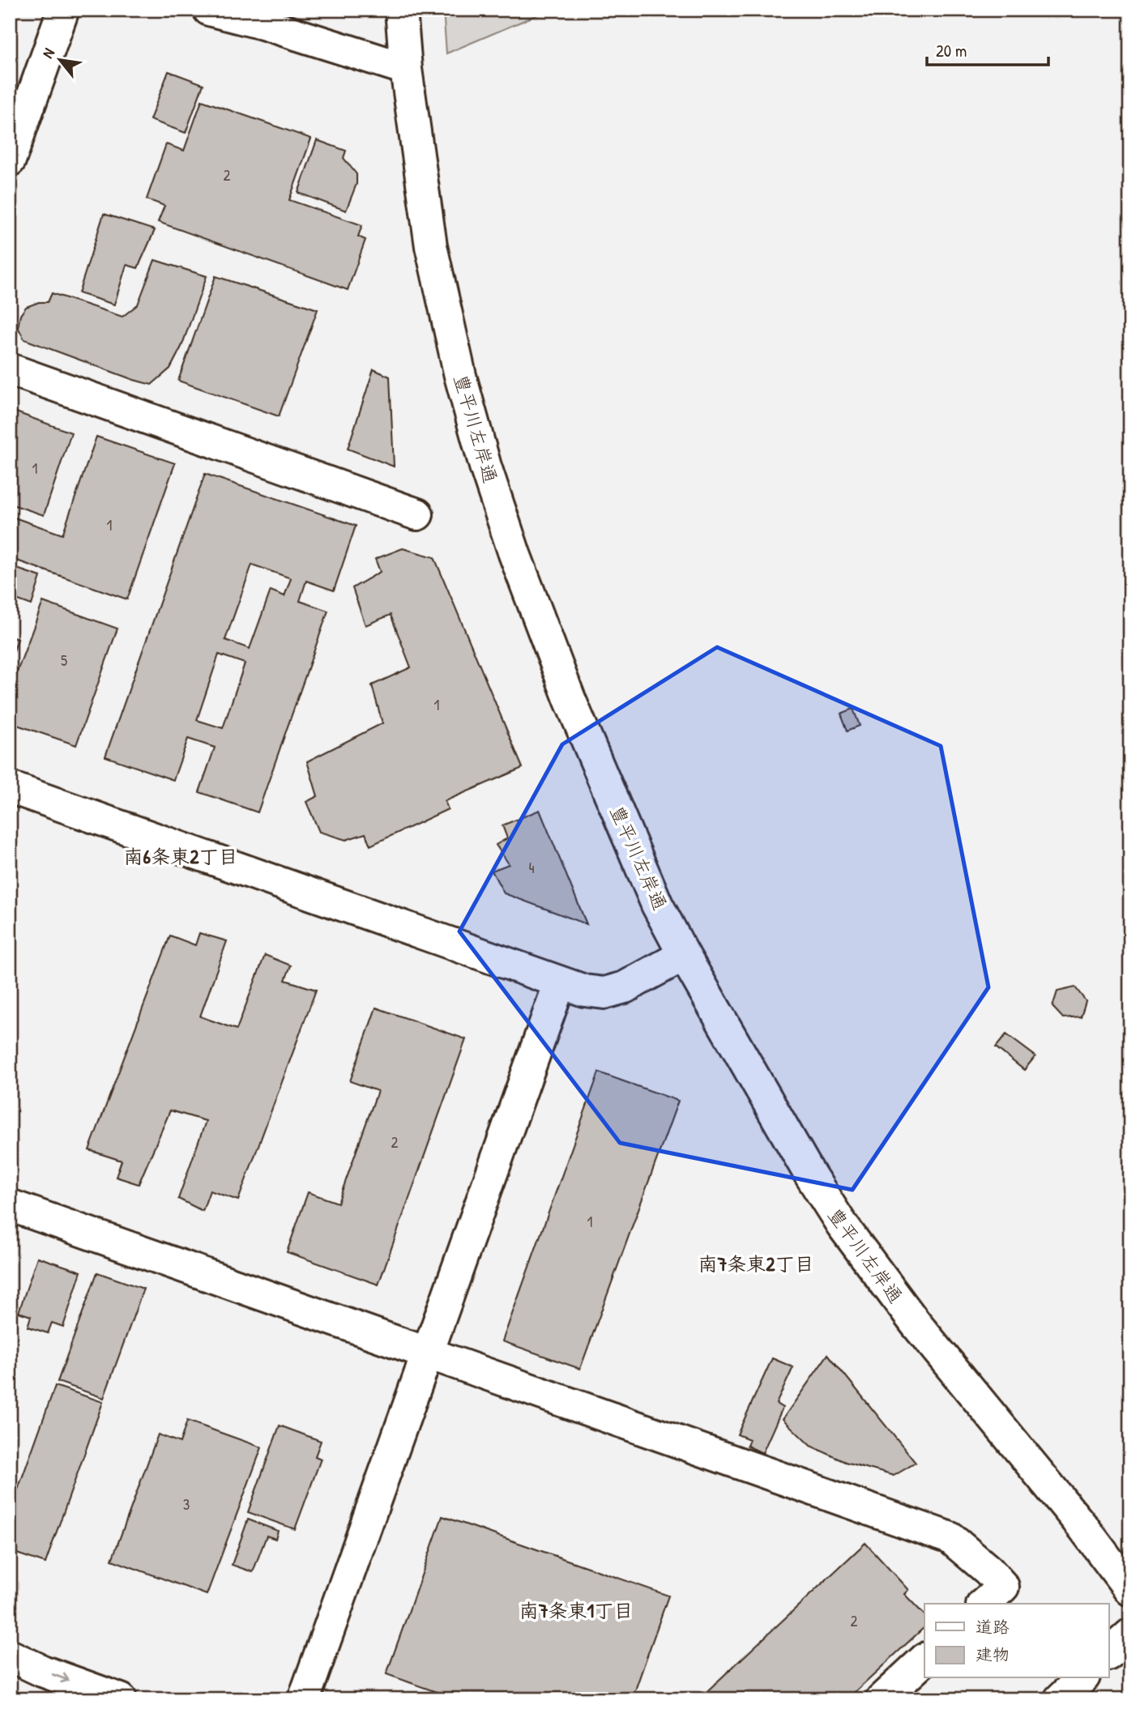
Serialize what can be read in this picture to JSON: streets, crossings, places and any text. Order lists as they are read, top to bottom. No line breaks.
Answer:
{"streets":{"street":["豊平川左岸通"]},"districts":["南6条東2丁目","南7条東2丁目","南7条東1丁目"],"house_numbers":["2","1","1","5","1","4","2","1","3","2"],"legend":["道路","建物"],"scale_bar":"20 m","north":"top left"}
